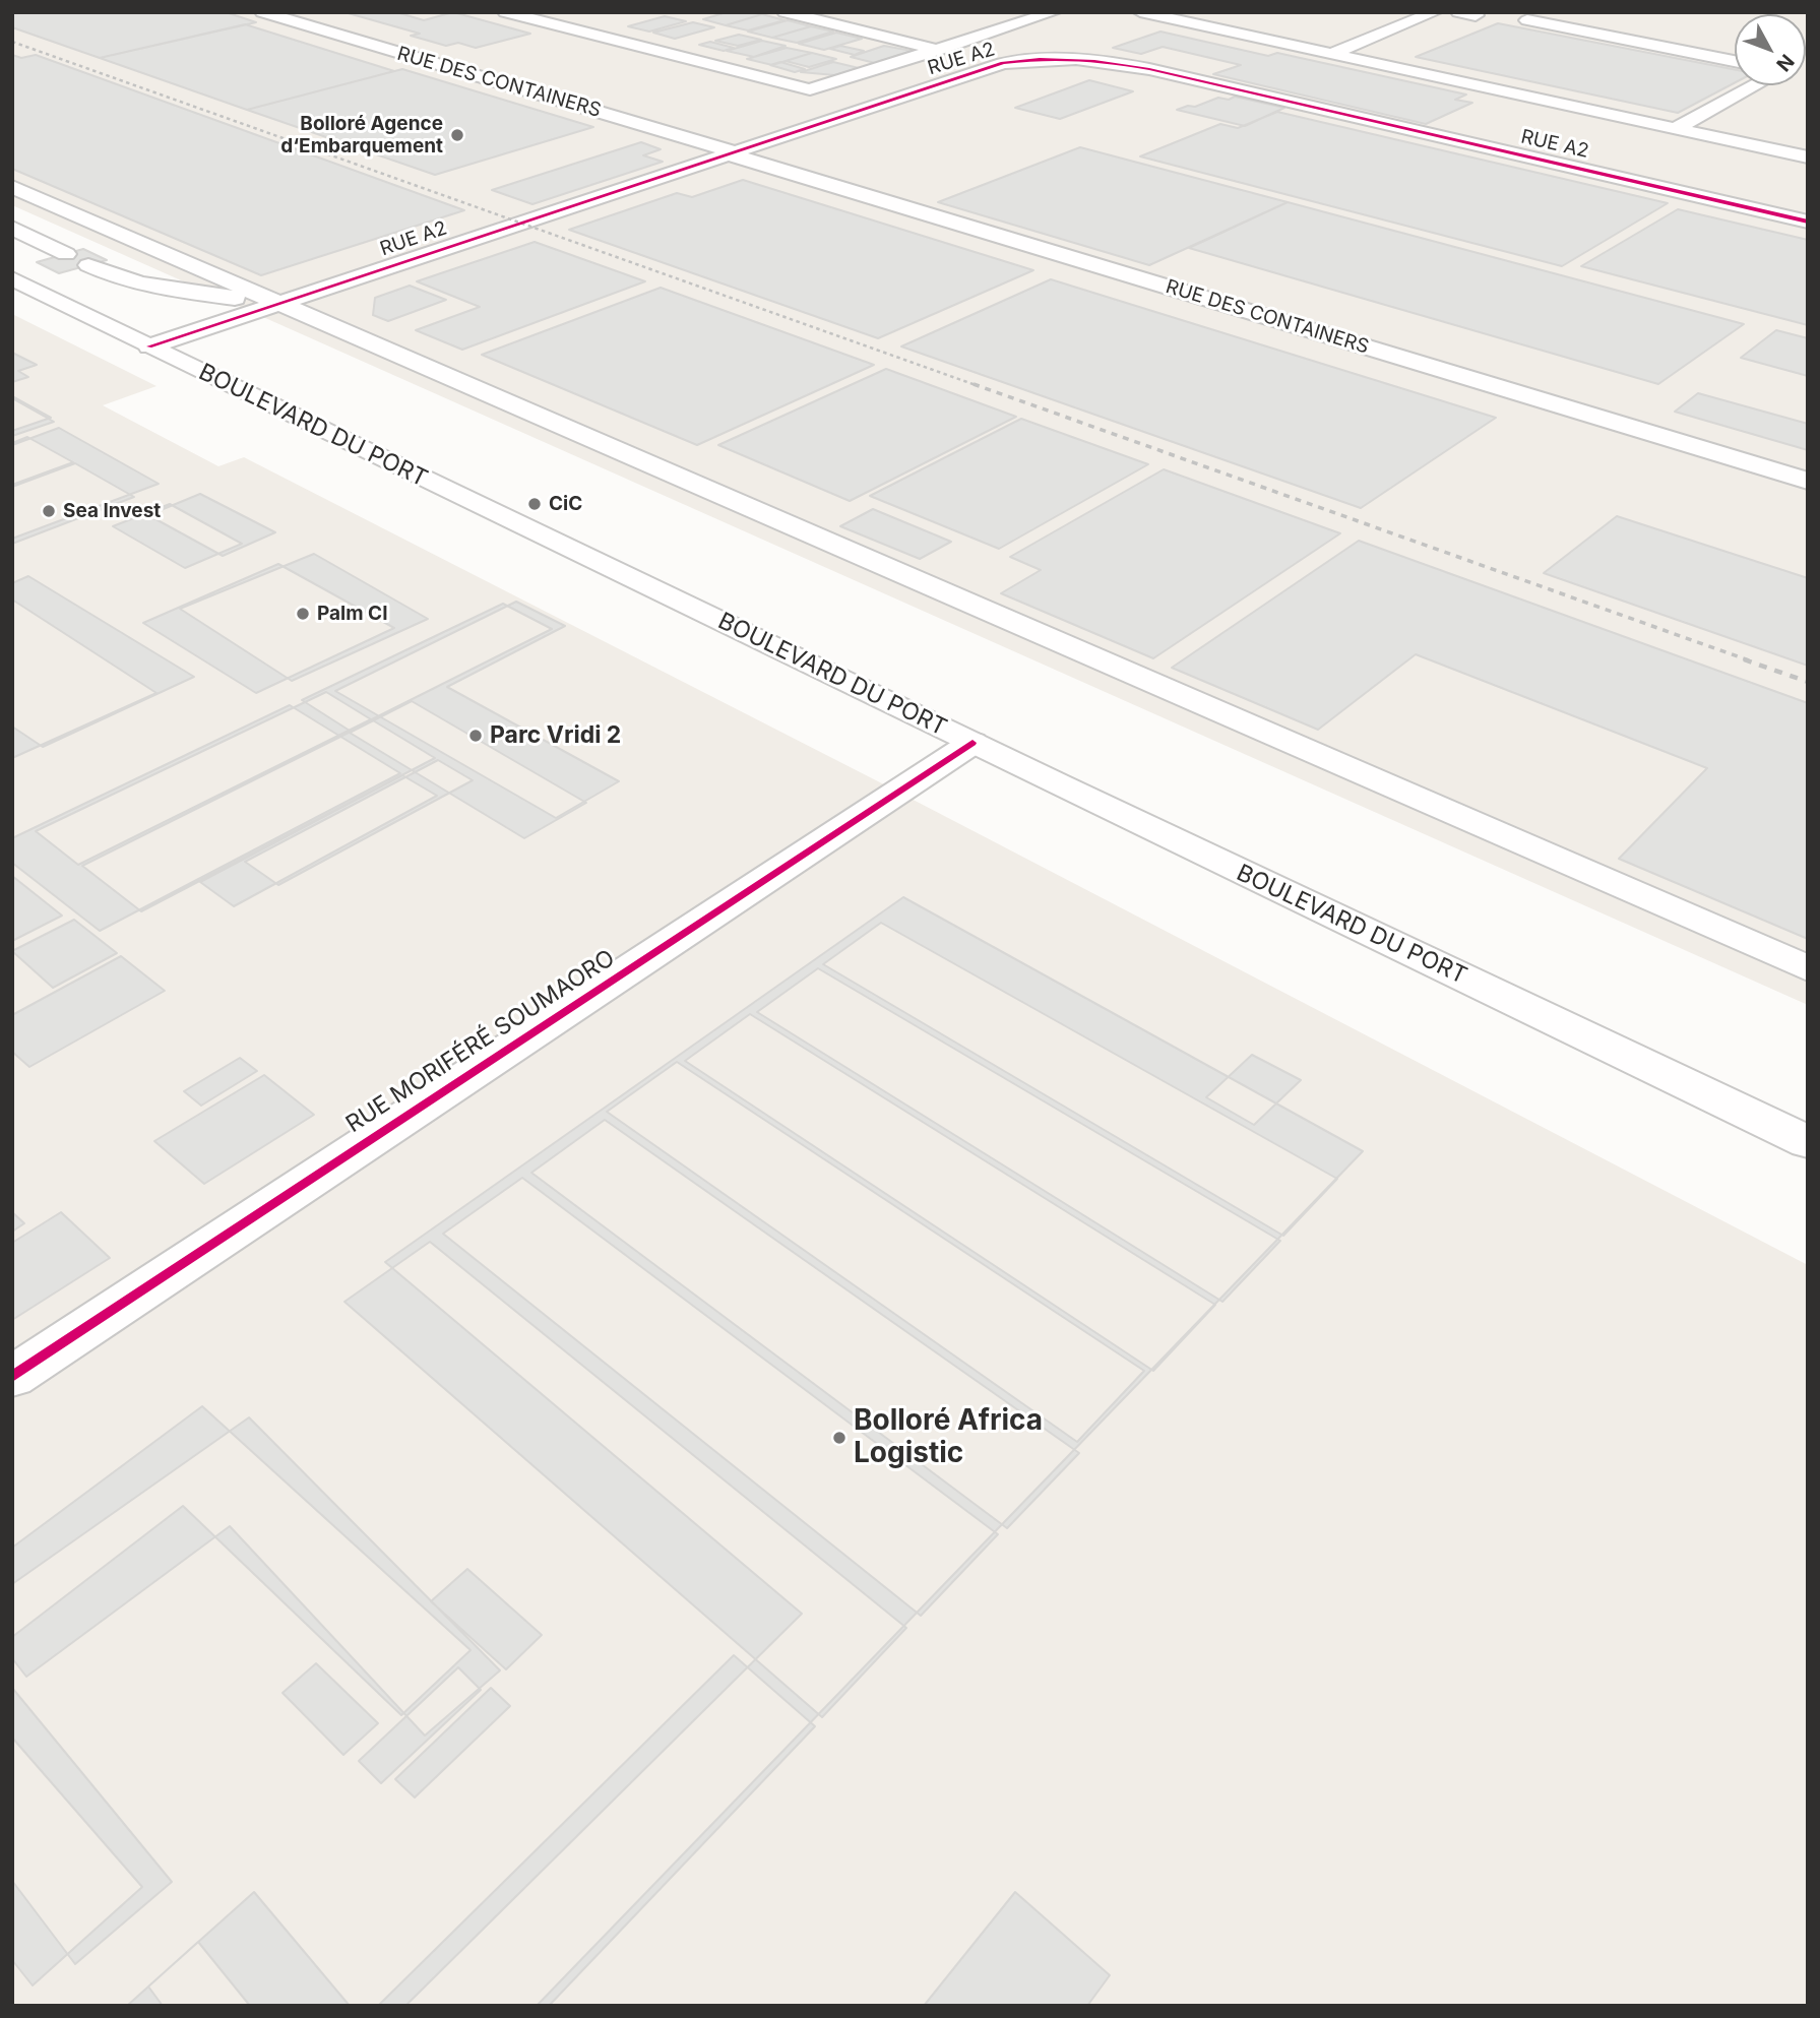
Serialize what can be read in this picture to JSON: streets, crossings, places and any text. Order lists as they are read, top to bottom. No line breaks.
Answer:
{"streets":{"street":["RUE A2","RUE DES CONTAINERS","BOULEVARD DU PORT","RUE MORIFÉRÉ SOUMAORO"]},"crossings":[["RUE A2","RUE DES CONTAINERS"],["RUE A2","BOULEVARD DU PORT"],["BOULEVARD DU PORT","RUE MORIFÉRÉ SOUMAORO"]],"places":["Bolloré Agence d‘Embarquement","CiC","Sea Invest","Palm CI","Parc Vridi 2","Bolloré Africa Logistic"],"north":"bottom right"}
